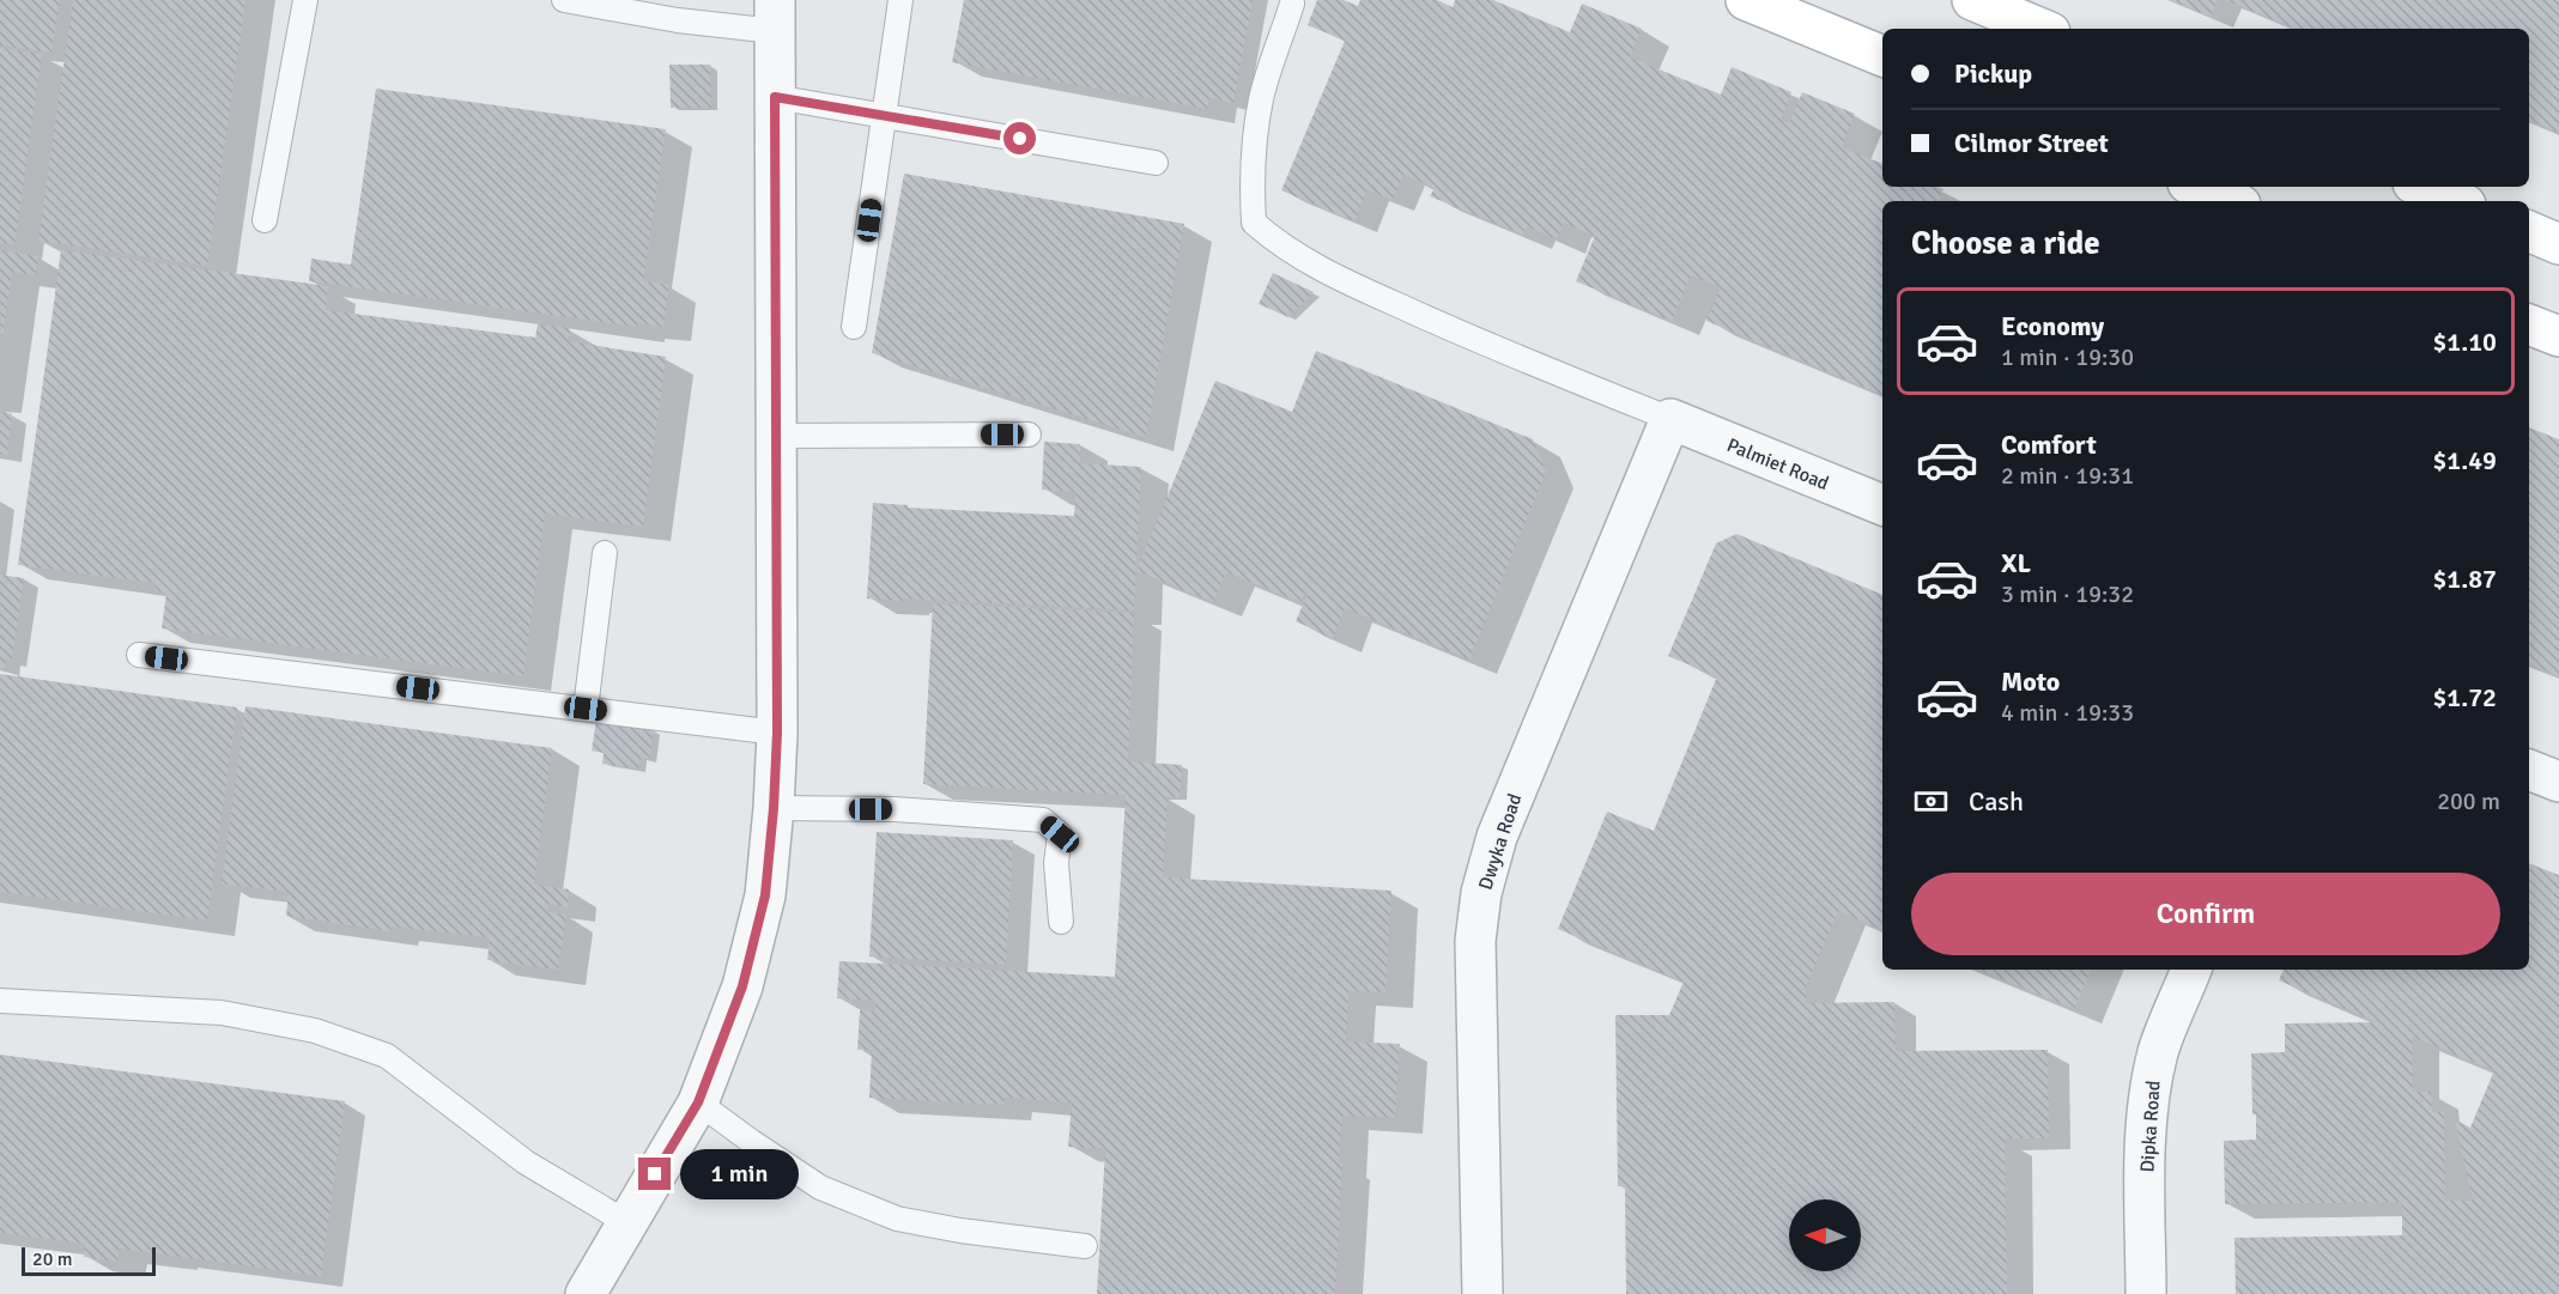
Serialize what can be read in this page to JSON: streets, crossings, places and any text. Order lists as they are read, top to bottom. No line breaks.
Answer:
{"streets":{"street":["Palmiet Road","Dwyka Road","Dipka Road"]},"crossings":[["Palmiet Road","Dwyka Road"]],"scale_bar":"20 m","north":"left","page":{"banner":["Pickup","Cilmor Street"],"heading":"Choose a ride","list":[{"name":"Economy","note":"1 min · 19:30","value":"$1.10"},{"name":"Comfort","note":"2 min · 19:31","value":"$1.49"},{"name":"XL","note":"3 min · 19:32","value":"$1.87"},{"name":"Moto","note":"4 min · 19:33","value":"$1.72"}],"pay":["Cash","200 m"],"buttons":"Confirm","bubble":"1 min","scale":"20 m"}}
